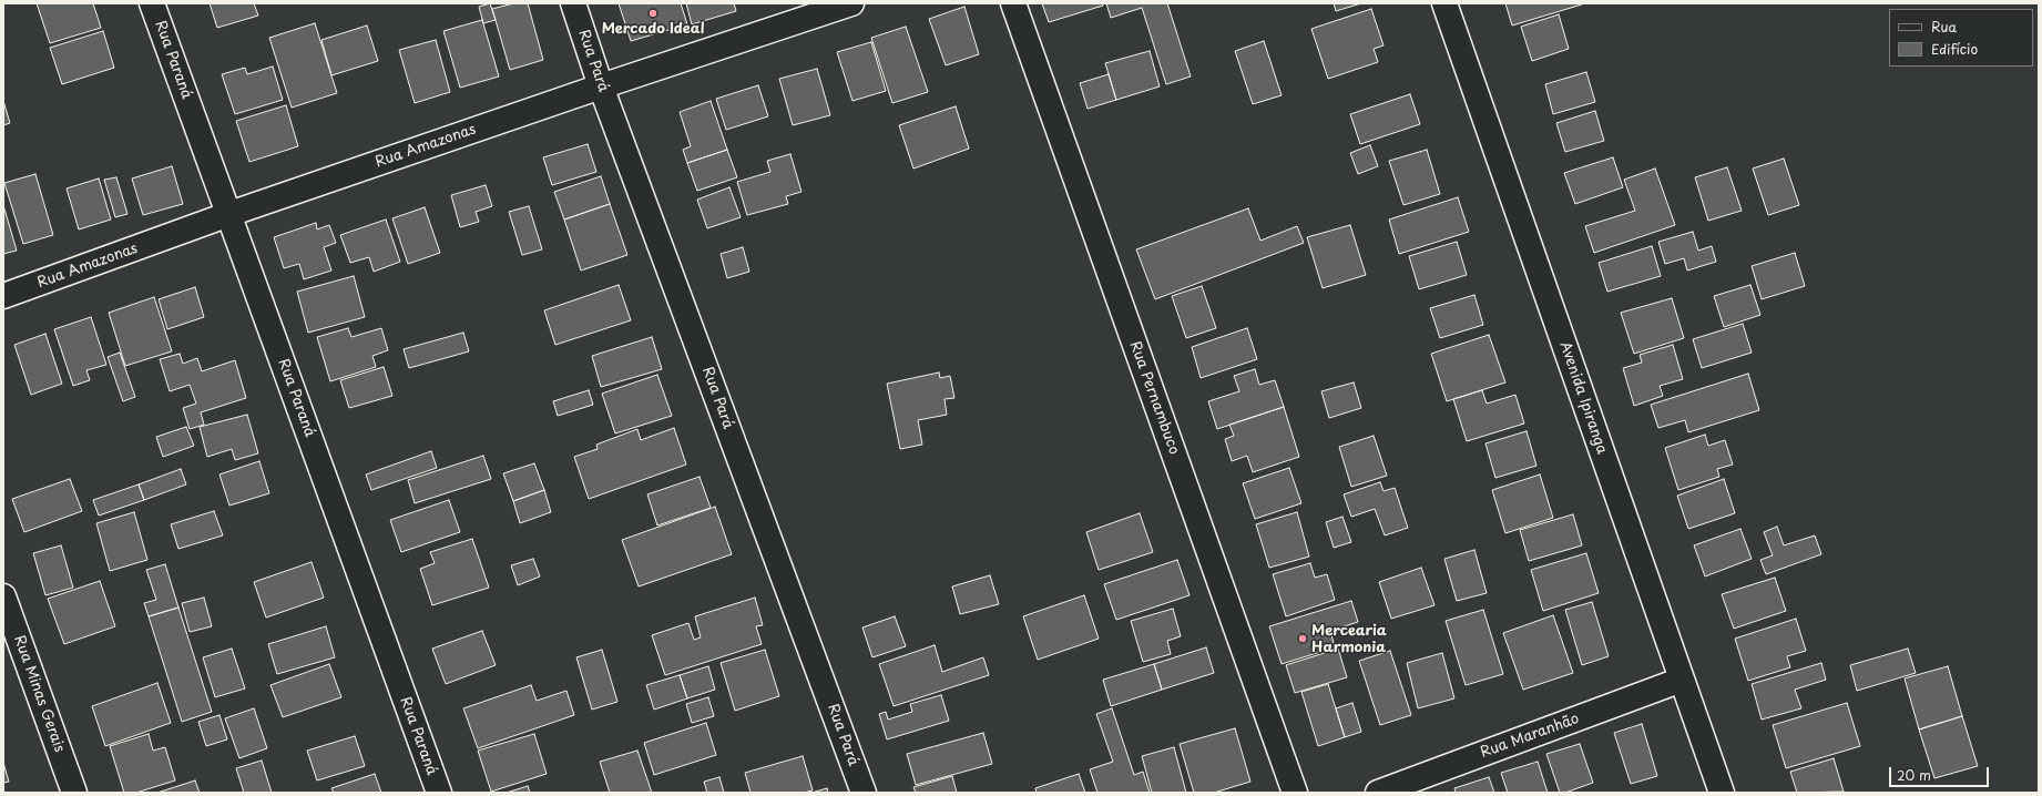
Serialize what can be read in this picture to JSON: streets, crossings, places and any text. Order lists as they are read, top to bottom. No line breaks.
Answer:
{"streets":{"street":["Rua Paraná","Rua Pará","Rua Amazonas","Rua Pernambuco","Avenida Ipiranga","Rua Minas Gerais","Rua Maranhão"]},"crossings":[["Rua Paraná","Rua Amazonas"],["Rua Pará","Rua Amazonas"],["Avenida Ipiranga","Rua Maranhão"]],"places":["Mercado Ideal","Mercearia Harmonia"],"legend":["Rua","Edifício"],"scale_bar":"20 m"}
